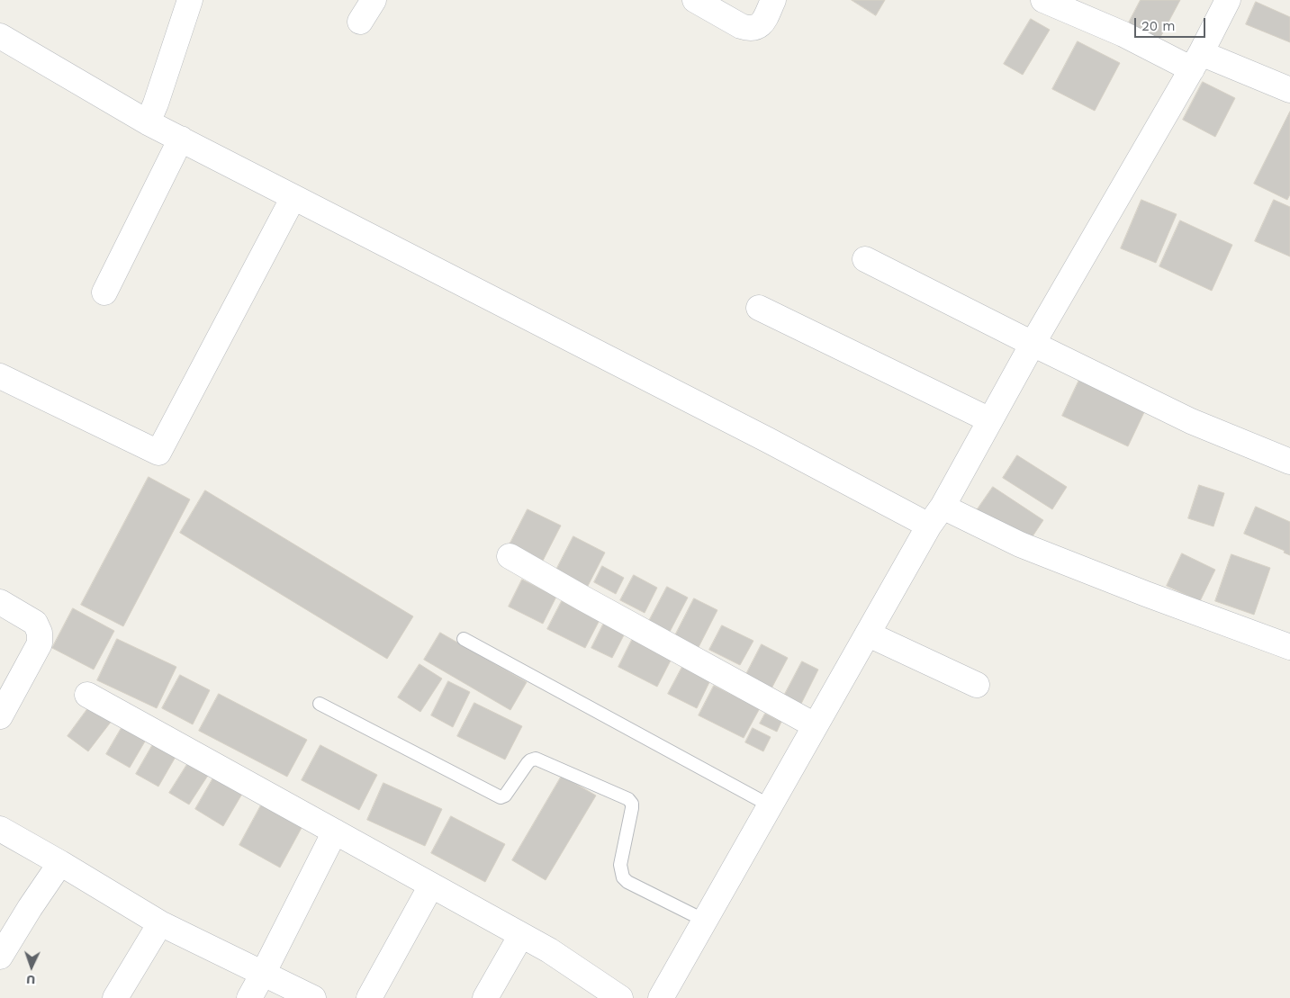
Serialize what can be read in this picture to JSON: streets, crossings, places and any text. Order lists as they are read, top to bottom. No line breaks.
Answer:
{"scale_bar":"20 m","north":"bottom"}
